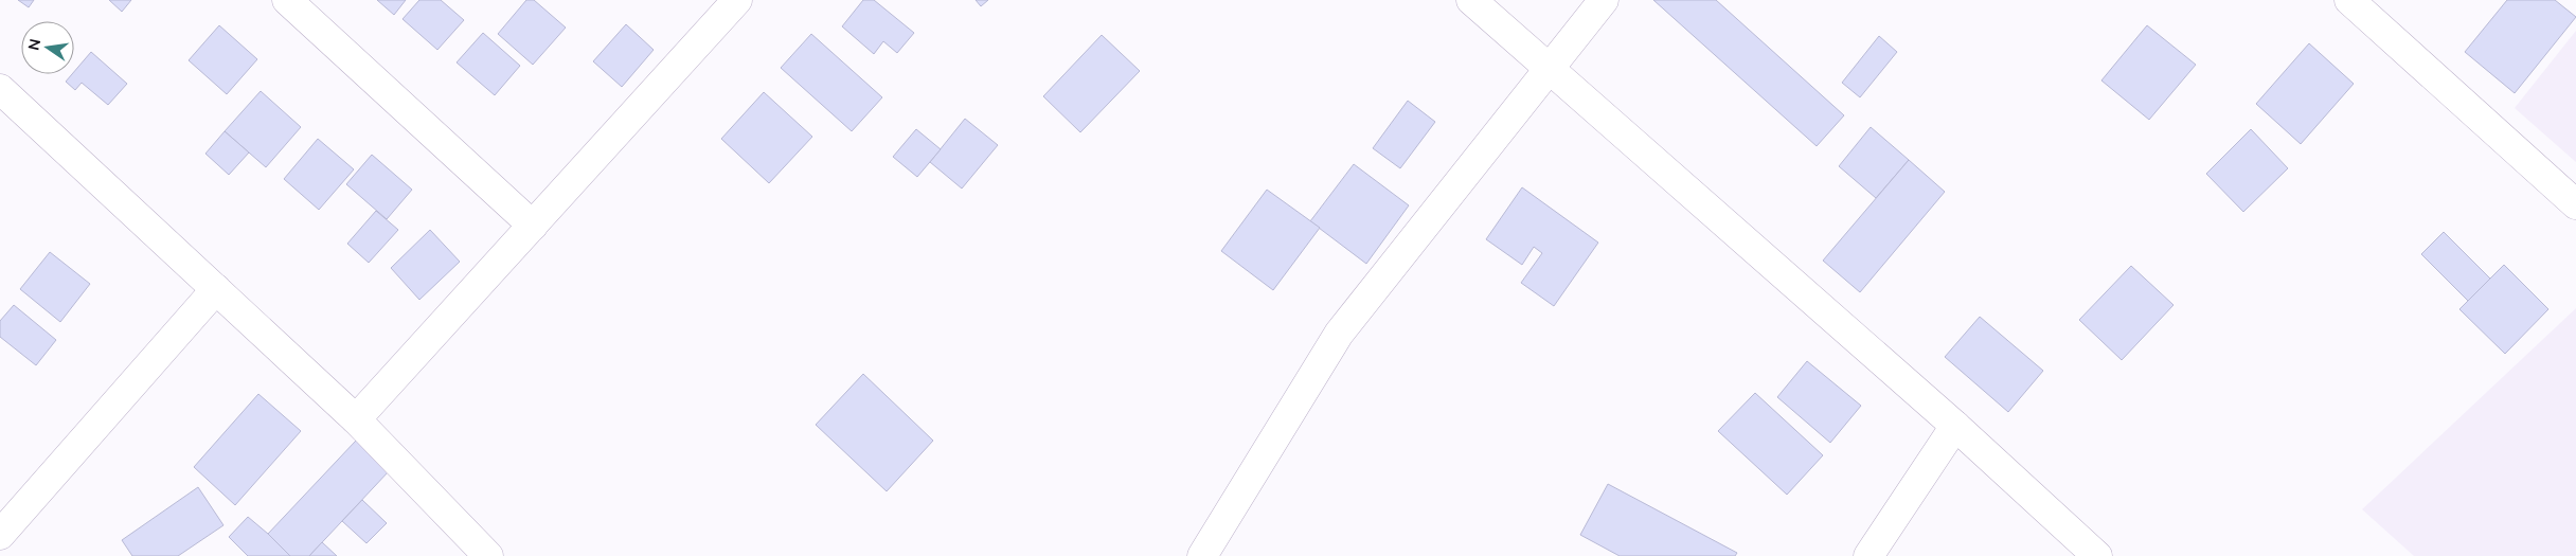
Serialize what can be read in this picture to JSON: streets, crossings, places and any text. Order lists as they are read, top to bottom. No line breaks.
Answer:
{"north":"left"}
